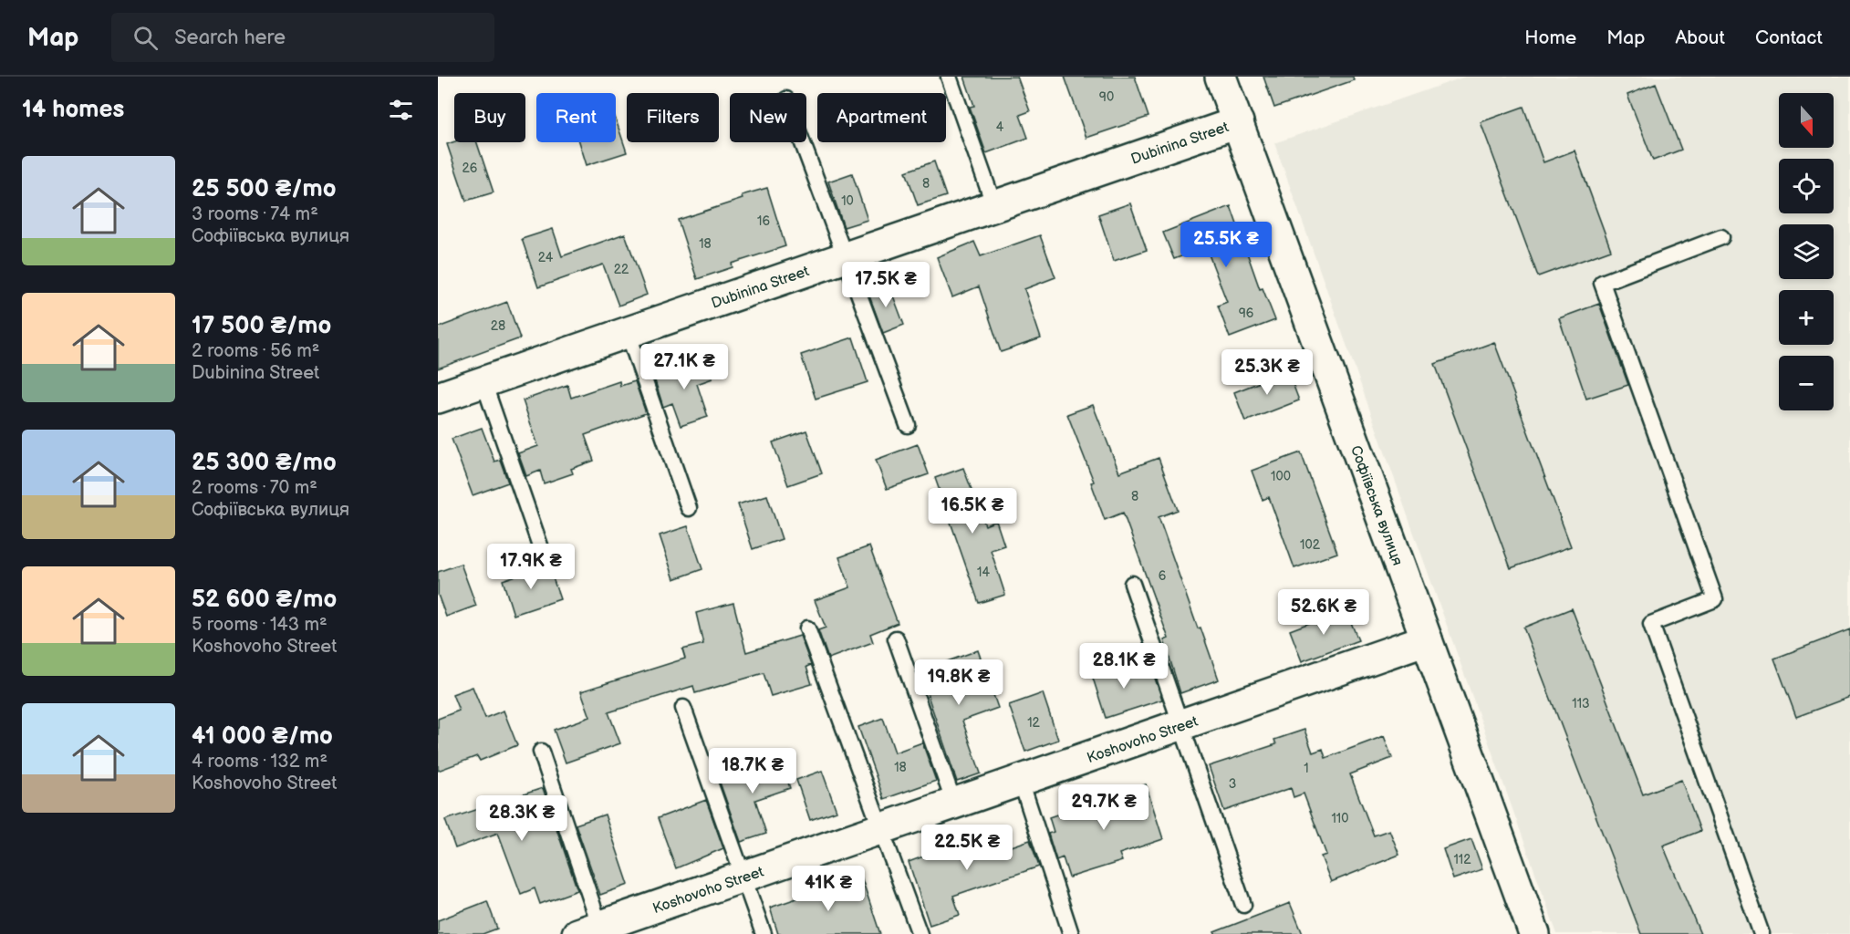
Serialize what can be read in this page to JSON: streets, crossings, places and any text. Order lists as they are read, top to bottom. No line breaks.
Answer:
{"streets":{"street":["Dubinina Street","Софіївська вулиця","Koshovoho Street"]},"crossings":[["Dubinina Street","Софіївська вулиця"],["Софіївська вулиця","Koshovoho Street"]],"house_numbers":["90","4","26","8","10","16","18","24","22","96","28","100","8","102","14","6","113","12","18","1","3","110","112"],"north":"bottom","page":{"header":"Map","search":"Search here","nav":["Home","Map","About","Contact"],"heading":"14 homes","map_buttons":["+","−"],"chip":["Buy","Rent","Filters","New","Apartment"],"list":[{"name":"25 500 ₴/mo","note":"3 rooms · 74 m² · Софіївська вулиця"},{"name":"17 500 ₴/mo","note":"2 rooms · 56 m² · Dubinina Street"},{"name":"25 300 ₴/mo","note":"2 rooms · 70 m² · Софіївська вулиця"},{"name":"52 600 ₴/mo","note":"5 rooms · 143 m² · Koshovoho Street"},{"name":"41 000 ₴/mo","note":"4 rooms · 132 m² · Koshovoho Street"}],"price":["25.5K ₴","17.5K ₴","27.1K ₴","25.3K ₴","16.5K ₴","17.9K ₴","52.6K ₴","28.1K ₴","19.8K ₴","18.7K ₴","29.7K ₴","28.3K ₴","22.5K ₴","41K ₴"]}}
